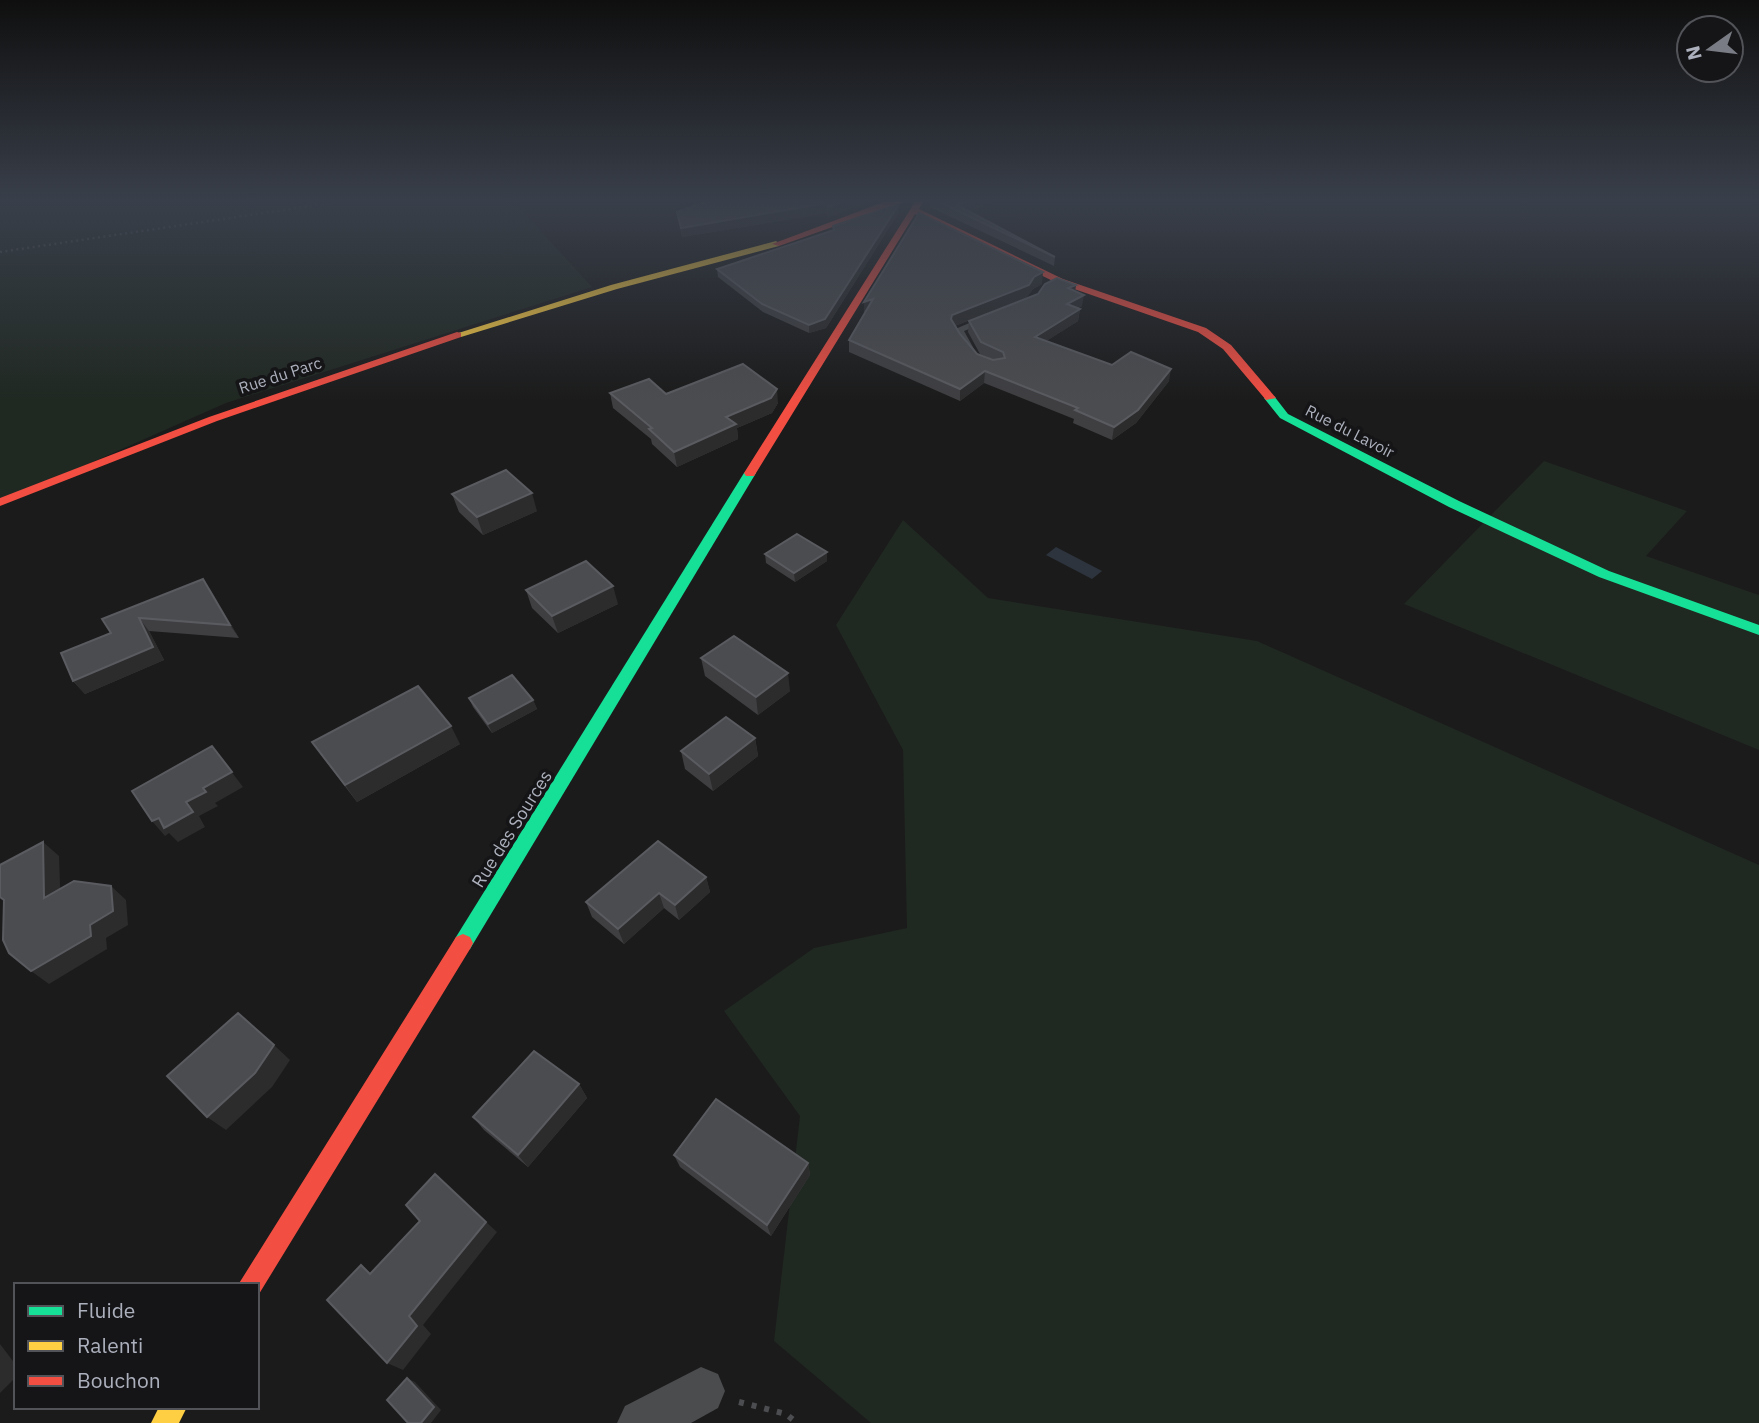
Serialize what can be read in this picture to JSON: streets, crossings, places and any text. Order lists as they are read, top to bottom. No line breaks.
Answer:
{"streets":{"street":["Rue du Parc","Rue du Lavoir","Rue des Sources"]},"legend":["Fluide","Ralenti","Bouchon"],"north":"left"}
